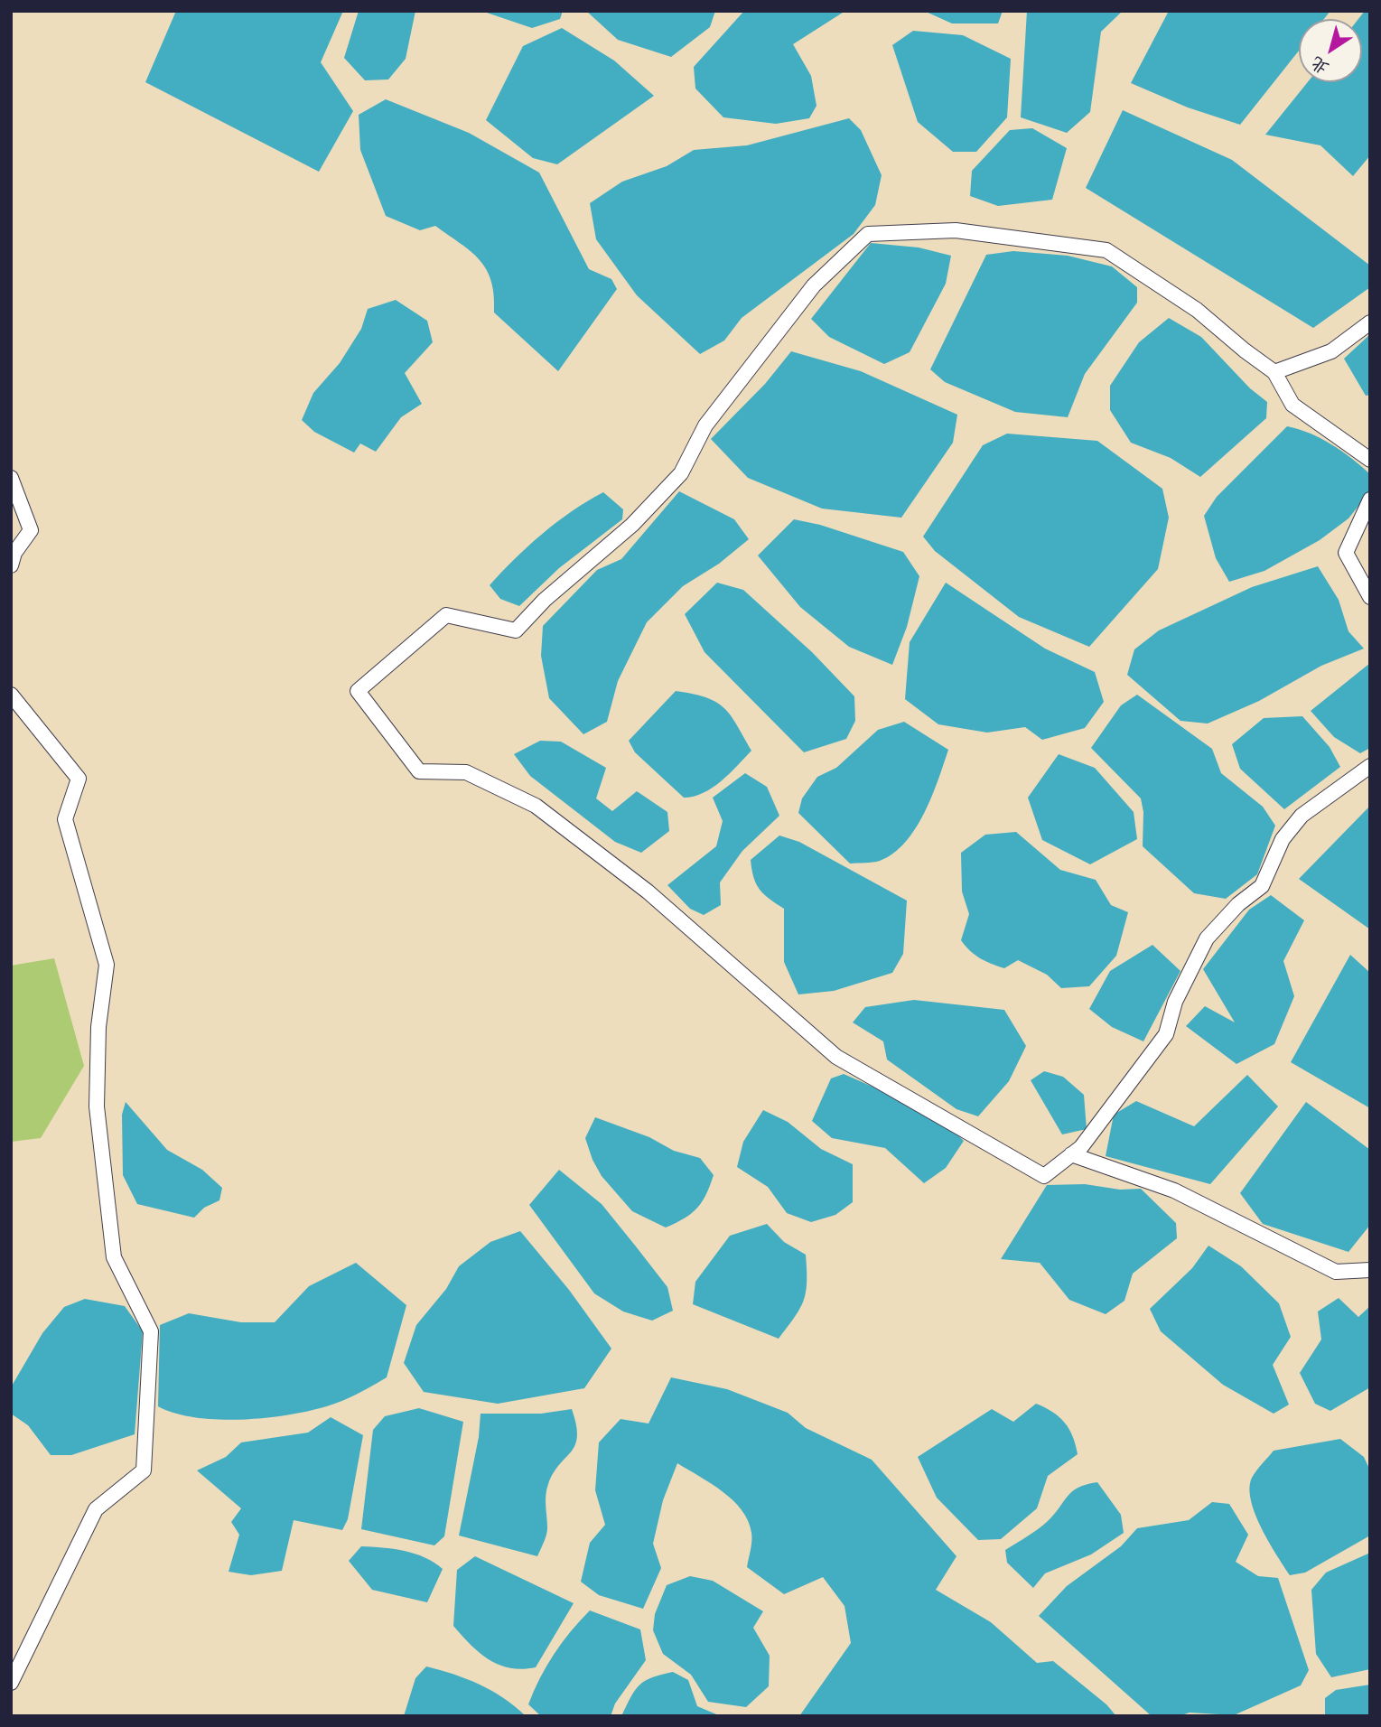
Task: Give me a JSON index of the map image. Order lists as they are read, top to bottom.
{
  "north": "bottom left"
}
